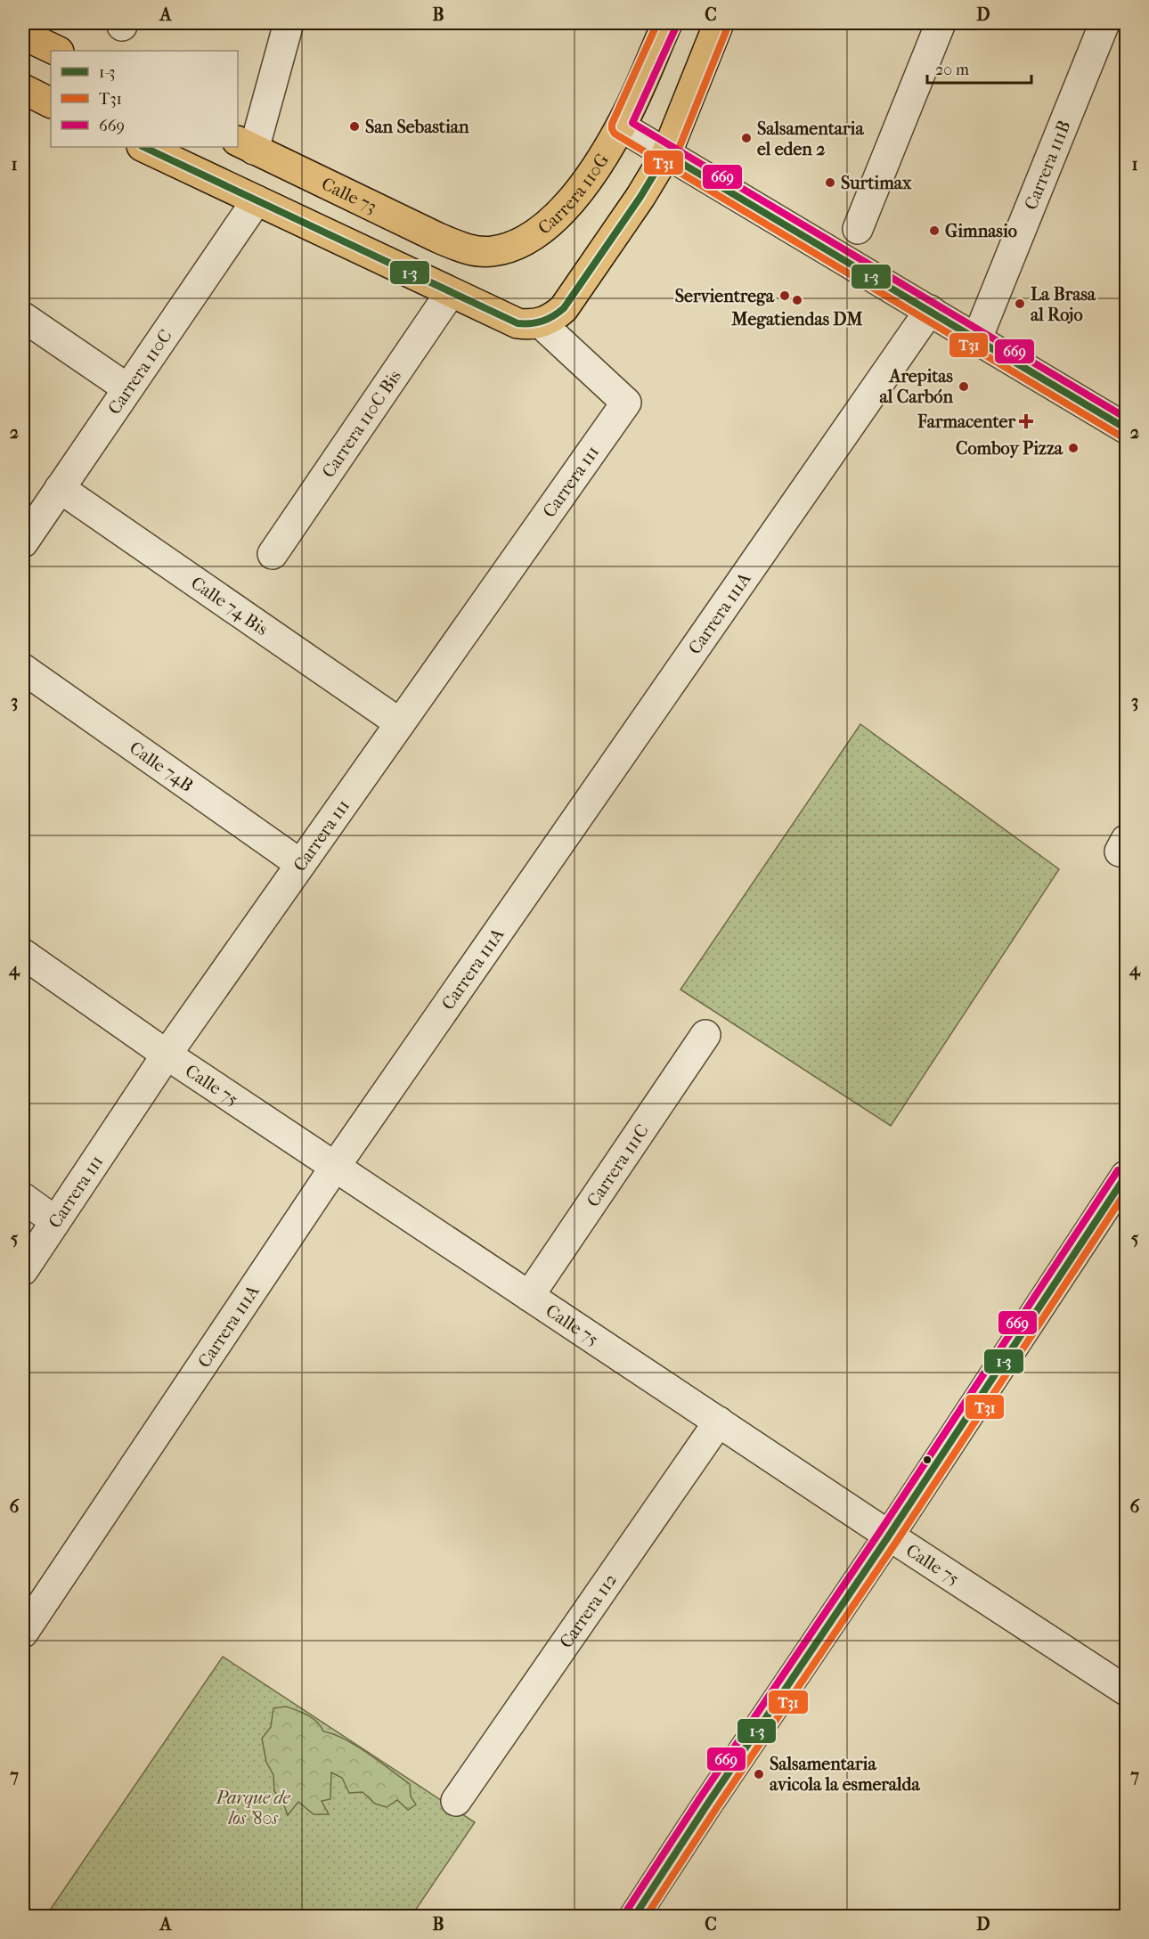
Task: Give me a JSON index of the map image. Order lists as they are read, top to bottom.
{
  "streets": {
    "main road": ["Carrera 110G", "Calle 73"],
    "street": [
      "Carrera 111B",
      "Carrera 110C",
      "Carrera 110C Bis",
      "Carrera 111",
      "Calle 74 Bis",
      "Carrera 111A",
      "Calle 74B",
      "Calle 75",
      "Carrera 111C",
      "Carrera 112"
    ]
  },
  "crossings": [
    ["Carrera 110G", "Calle 73"],
    ["Carrera 110C", "Calle 74 Bis"],
    ["Carrera 111", "Calle 74 Bis"],
    ["Carrera 111", "Calle 74B"],
    ["Carrera 111", "Calle 75"],
    ["Carrera 111A", "Calle 75"],
    ["Calle 75", "Carrera 111C"],
    ["Calle 75", "Carrera 112"]
  ],
  "parks": ["Parque de los '80s"],
  "places": {
    "other": [
      "San Sebastian",
      "Salsamentaria el eden 2",
      "Surtimax",
      "Gimnasio",
      "Servientrega",
      "Megatiendas DM",
      "La Brasa al Rojo",
      "Arepitas al Carbón",
      "Comboy Pizza",
      "Salsamentaria avicola la esmeralda"
    ],
    "health": ["Farmacenter"]
  },
  "lines": ["transit line T31", "transit line 669", "transit line 1-3"],
  "legend": ["1-3", "T31", "669"],
  "scale_bar": "20 m",
  "grid": {
    "columns": [
      "A",
      "B",
      "C",
      "D"
    ],
    "rows": [
      "1",
      "2",
      "3",
      "4",
      "5",
      "6",
      "7"
    ]
  }
}
